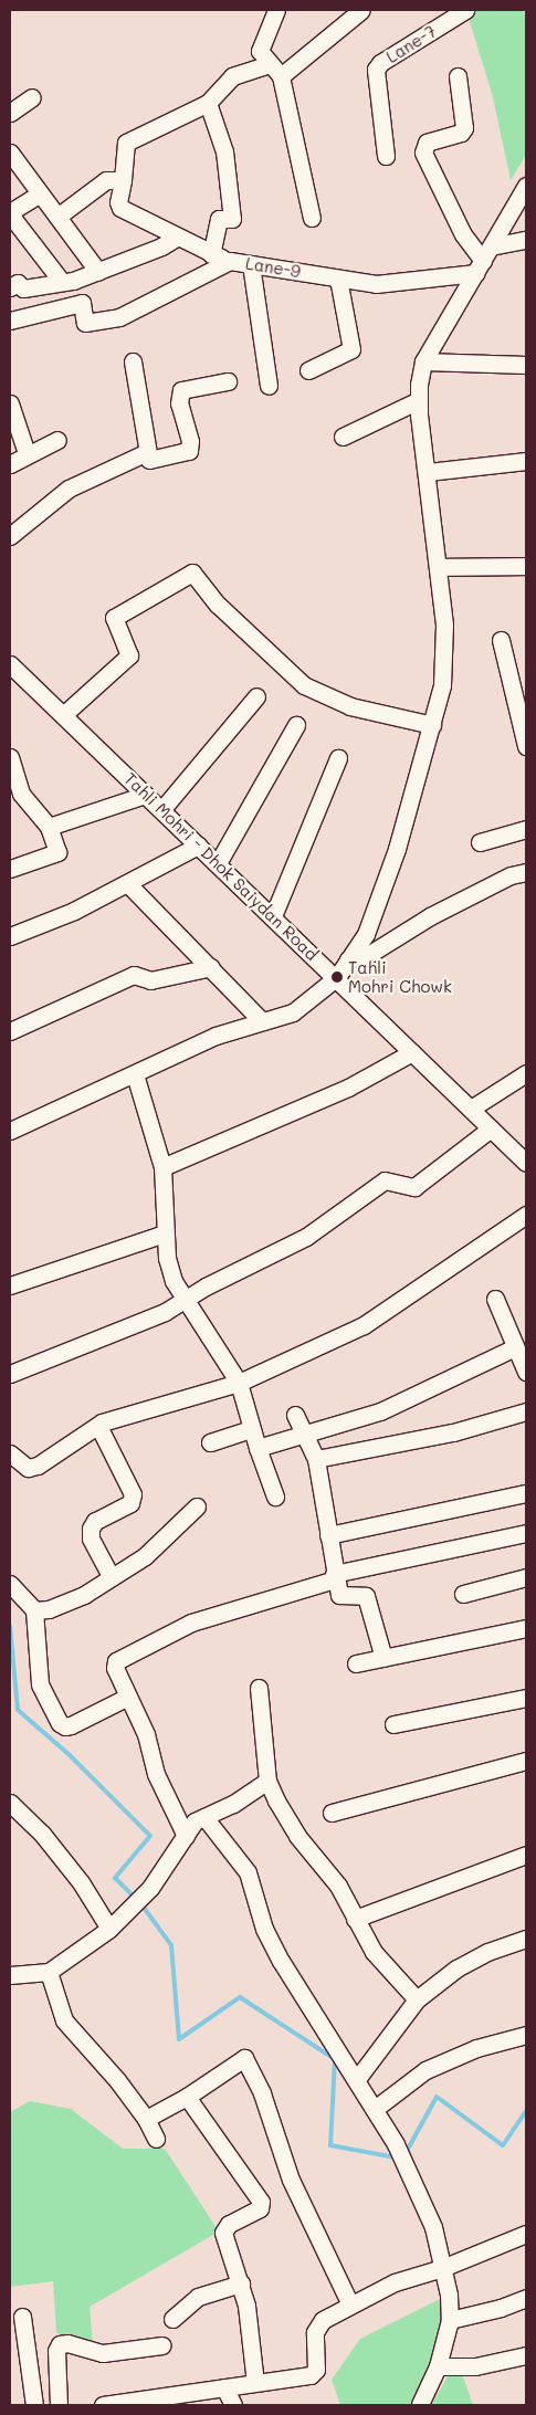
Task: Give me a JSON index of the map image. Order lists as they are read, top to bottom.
{
  "streets": {
    "street": ["Lane-7", "Lane-9", "Tahli Mohri - Dhok Saiydan Road"]
  },
  "places": ["Tahli Mohri Chowk"]
}
